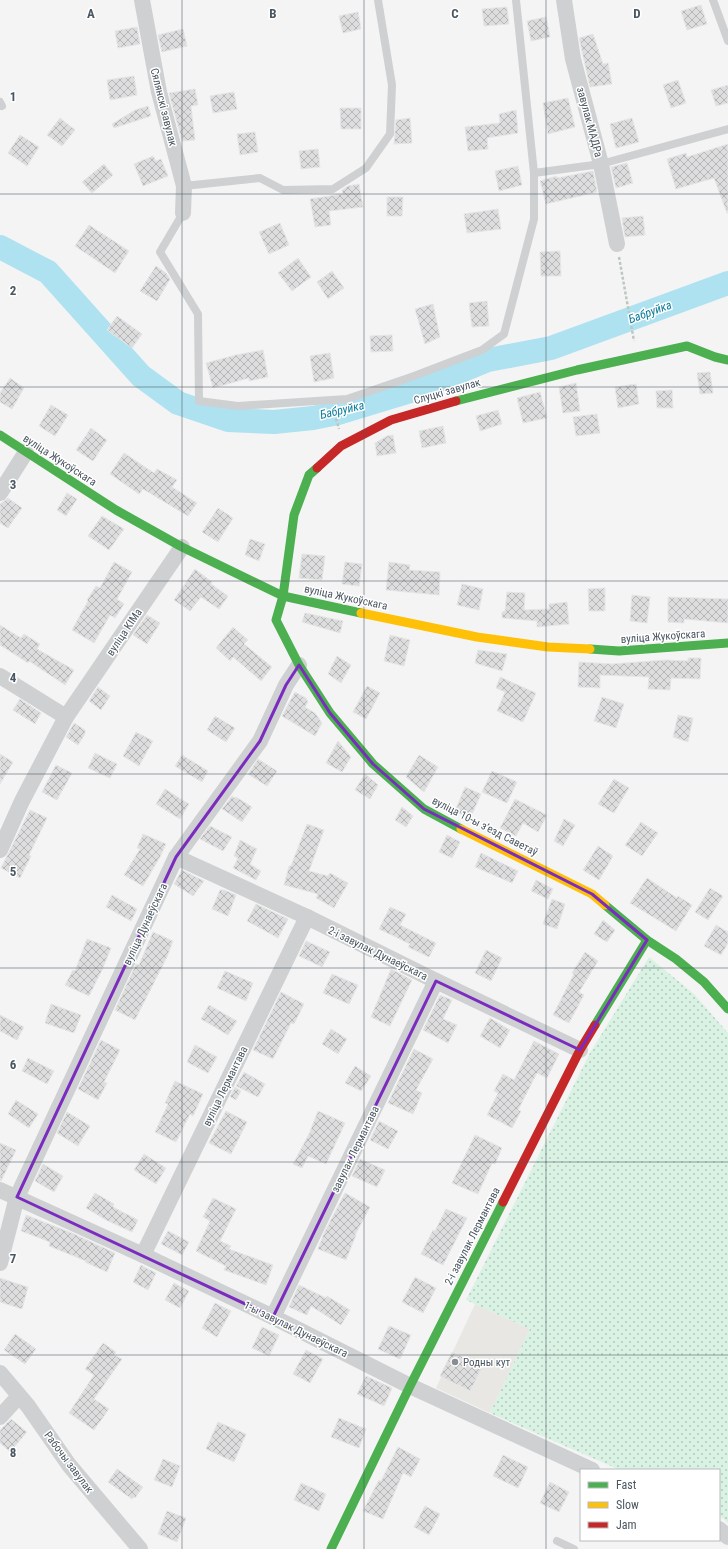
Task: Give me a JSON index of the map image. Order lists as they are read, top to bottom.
{
  "streets": {
    "street": [
      "Сялянскі завулак",
      "завулак МАДРа",
      "Слуцкі завулак",
      "вуліца Жукоўскага",
      "вуліца КІМа",
      "вуліца 10-ы зʼезд Саветаў",
      "вуліца Дунаеўскага",
      "2-і завулак Дунаеўскага",
      "вуліца Лермантава",
      "завулак Лермантава",
      "2-і завулак Лермантава",
      "1-ы завулак Дунаеўскага",
      "Рабочы завулак"
    ]
  },
  "crossings": [
    ["Слуцкі завулак", "вуліца Жукоўскага"],
    ["Слуцкі завулак", "вуліца 10-ы зʼезд Саветаў"],
    ["вуліца Жукоўскага", "вуліца КІМа"],
    ["вуліца Жукоўскага", "вуліца 10-ы зʼезд Саветаў"],
    ["вуліца 10-ы зʼезд Саветаў", "вуліца Дунаеўскага"],
    ["вуліца 10-ы зʼезд Саветаў", "2-і завулак Лермантава"],
    ["вуліца Дунаеўскага", "2-і завулак Дунаеўскага"],
    ["вуліца Дунаеўскага", "1-ы завулак Дунаеўскага"],
    ["2-і завулак Дунаеўскага", "вуліца Лермантава"],
    ["2-і завулак Дунаеўскага", "завулак Лермантава"],
    ["2-і завулак Дунаеўскага", "2-і завулак Лермантава"],
    ["вуліца Лермантава", "1-ы завулак Дунаеўскага"],
    ["завулак Лермантава", "1-ы завулак Дунаеўскага"],
    ["2-і завулак Лермантава", "1-ы завулак Дунаеўскага"]
  ],
  "water": ["Бабруйка"],
  "places": ["Родны кут"],
  "legend": ["Fast", "Slow", "Jam"],
  "grid": {
    "columns": [
      "A",
      "B",
      "C",
      "D"
    ],
    "rows": [
      "1",
      "2",
      "3",
      "4",
      "5",
      "6",
      "7",
      "8"
    ]
  }
}
